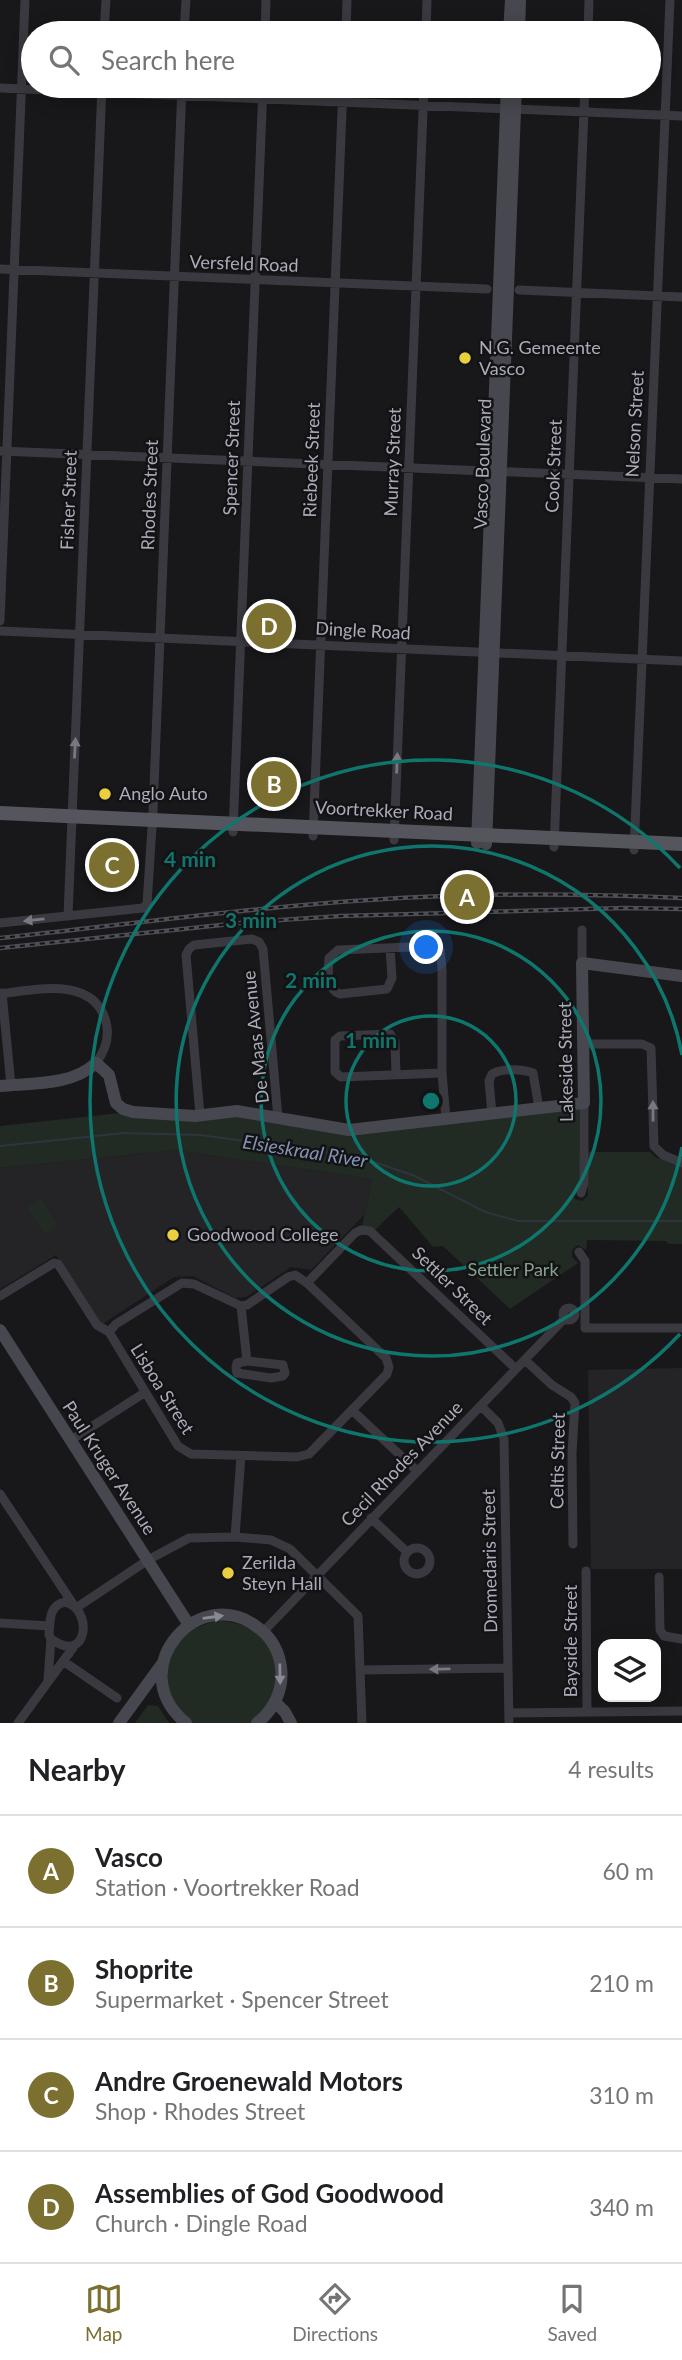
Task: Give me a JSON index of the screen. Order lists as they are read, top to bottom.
{
  "streets": {
    "main road": ["Voortrekker Road"],
    "street": [
      "Versfeld Road",
      "Nelson Street",
      "Spencer Street",
      "Riebeek Street",
      "Murray Street",
      "Vasco Boulevard",
      "Cook Street",
      "Rhodes Street",
      "Fisher Street",
      "Dingle Road",
      "De Maas Avenue",
      "Lakeside Street",
      "Settler Street",
      "Lisboa Street",
      "Celtis Street",
      "Cecil Rhodes Avenue",
      "Paul Kruger Avenue",
      "Dromedaris Street",
      "Bayside Street"
    ]
  },
  "crossings": [
    ["Versfeld Road", "Spencer Street"],
    ["Versfeld Road", "Riebeek Street"],
    ["Versfeld Road", "Murray Street"],
    ["Versfeld Road", "Rhodes Street"],
    ["Versfeld Road", "Fisher Street"],
    ["Nelson Street", "Dingle Road"],
    ["Nelson Street", "Voortrekker Road"],
    ["Spencer Street", "Dingle Road"],
    ["Spencer Street", "Voortrekker Road"],
    ["Riebeek Street", "Dingle Road"],
    ["Riebeek Street", "Voortrekker Road"],
    ["Murray Street", "Dingle Road"],
    ["Murray Street", "Voortrekker Road"],
    ["Vasco Boulevard", "Dingle Road"],
    ["Vasco Boulevard", "Voortrekker Road"],
    ["Cook Street", "Dingle Road"],
    ["Cook Street", "Voortrekker Road"],
    ["Rhodes Street", "Fisher Street"],
    ["Rhodes Street", "Dingle Road"],
    ["Rhodes Street", "Voortrekker Road"],
    ["Fisher Street", "Dingle Road"],
    ["Fisher Street", "Voortrekker Road"],
    ["Settler Street", "Lisboa Street"],
    ["Settler Street", "Cecil Rhodes Avenue"],
    ["Celtis Street", "Cecil Rhodes Avenue"],
    ["Cecil Rhodes Avenue", "Dromedaris Street"]
  ],
  "water": ["Elsieskraal River"],
  "parks": ["Settler Park"],
  "places": [
    "N.G. Gemeente Vasco",
    "Anglo Auto",
    "Goodwood College",
    "Zerilda Steyn Hall"
  ],
  "page": {
    "search": "Search here",
    "pins": [
      "D",
      "B",
      "C",
      "A"
    ],
    "heading": ["Nearby", "4 results"],
    "list": [
      {
        "mark": "A",
        "name": "Vasco",
        "note": "Station · Voortrekker Road",
        "value": "60 m"
      },
      {
        "mark": "B",
        "name": "Shoprite",
        "note": "Supermarket · Spencer Street",
        "value": "210 m"
      },
      {
        "mark": "C",
        "name": "Andre Groenewald Motors",
        "note": "Shop · Rhodes Street",
        "value": "310 m"
      },
      {
        "mark": "D",
        "name": "Assemblies of God Goodwood",
        "note": "Church · Dingle Road",
        "value": "340 m"
      }
    ],
    "nav": ["Map", "Directions", "Saved"]
  },
  "rings": [
    "4 min",
    "3 min",
    "2 min",
    "1 min"
  ]
}
